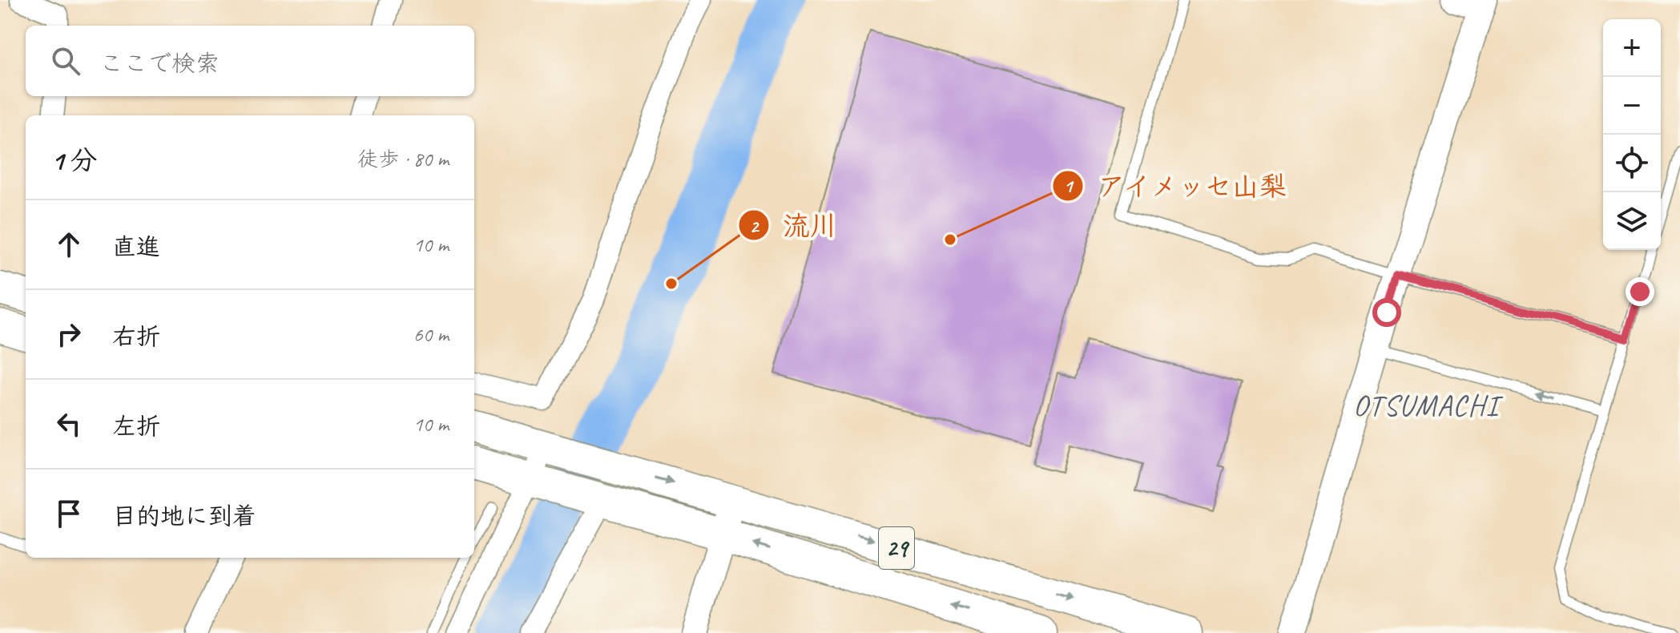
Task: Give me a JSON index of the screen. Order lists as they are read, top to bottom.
{
  "streets": {
    "main road": ["29"]
  },
  "districts": ["OTSUMACHI"],
  "places": ["アイメッセ山梨", "流川"],
  "page": {
    "map_buttons": ["+", "−"],
    "search": "ここで検索",
    "heading": ["1 分", "徒歩 · 80 m"],
    "list": [
      ["直進", "10 m"],
      ["右折", "60 m"],
      ["左折", "10 m"],
      "目的地に到着"
    ]
  }
}
